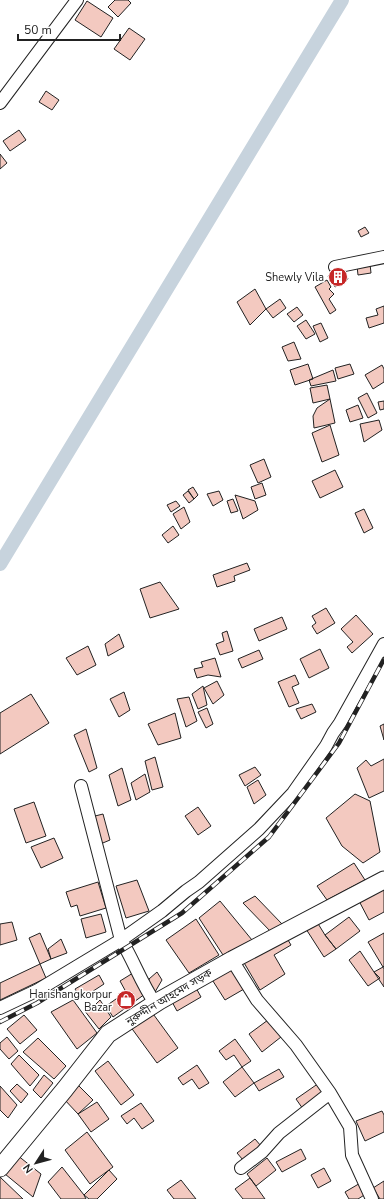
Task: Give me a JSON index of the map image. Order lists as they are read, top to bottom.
{
  "streets": {
    "main road": ["নুরুদ্দীন আহমেদ সড়ক"]
  },
  "places": {
    "building": ["Shewly Vila"],
    "shop": ["Harishangkorpur Bazar"]
  },
  "scale_bar": "50 m",
  "north": "bottom left"
}
